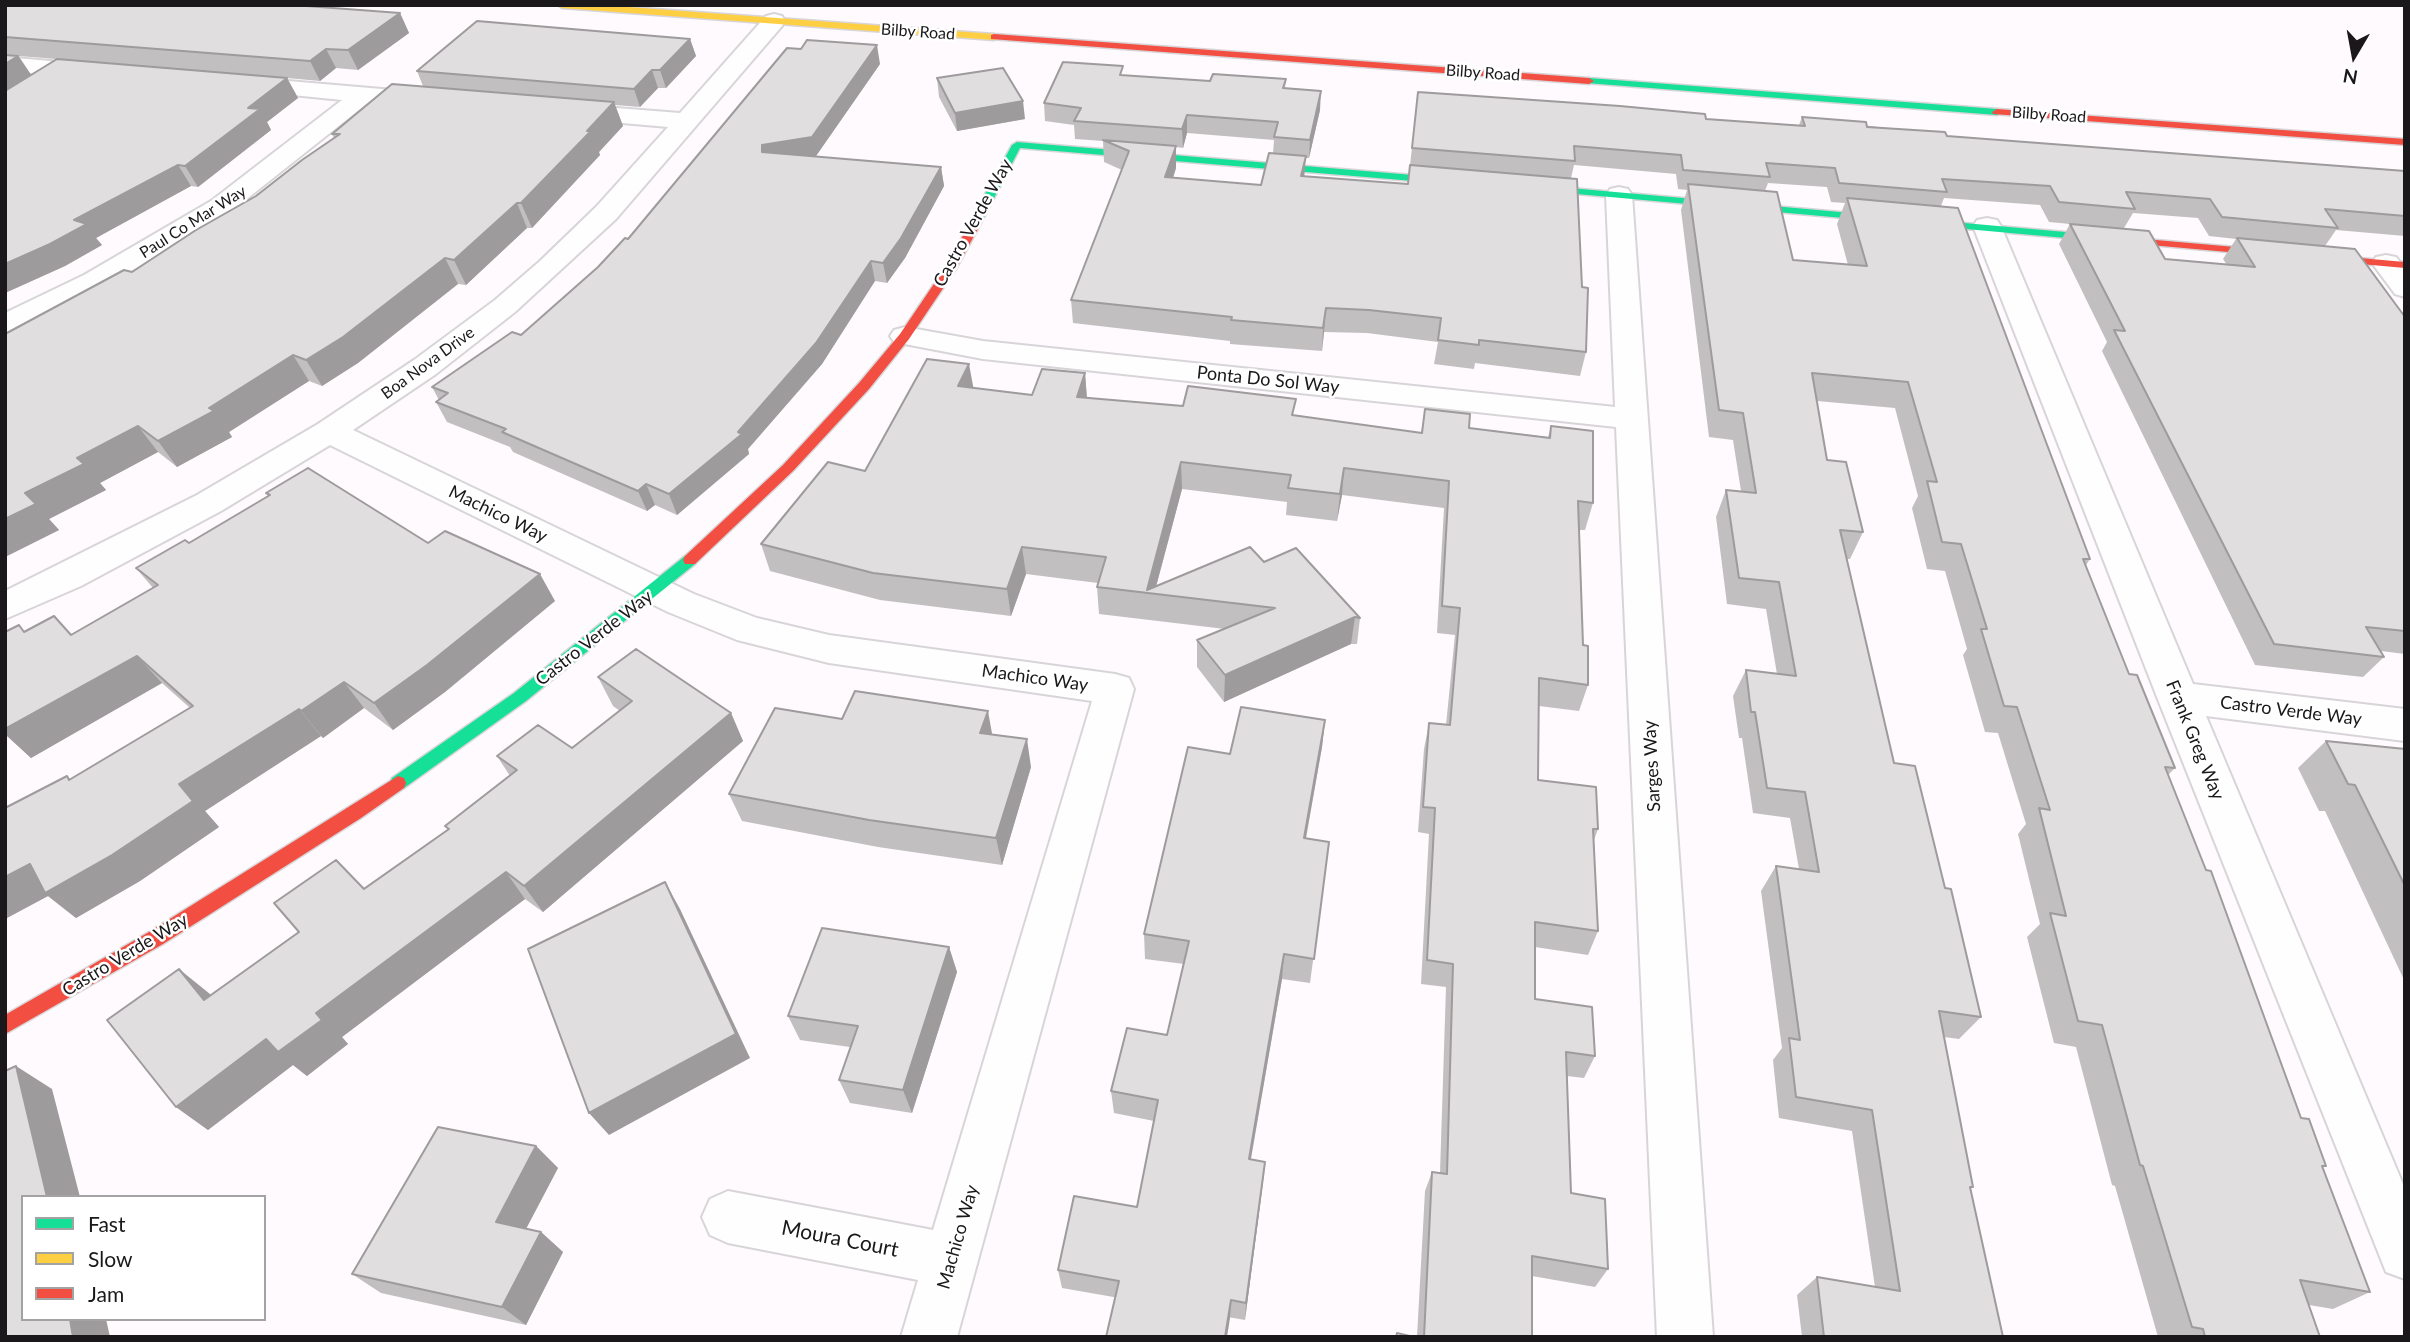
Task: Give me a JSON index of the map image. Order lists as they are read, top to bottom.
{
  "streets": {
    "street": [
      "Bilby Road",
      "Paul Co Mar Way",
      "Castro Verde Way",
      "Boa Nova Drive",
      "Ponta Do Sol Way",
      "Machico Way",
      "Frank Greg Way",
      "Sarges Way",
      "Moura Court"
    ]
  },
  "crossings": [
    ["Bilby Road", "Boa Nova Drive"],
    ["Castro Verde Way", "Ponta Do Sol Way"],
    ["Castro Verde Way", "Machico Way"],
    ["Castro Verde Way", "Frank Greg Way"],
    ["Boa Nova Drive", "Machico Way"],
    ["Ponta Do Sol Way", "Sarges Way"],
    ["Machico Way", "Moura Court"]
  ],
  "legend": ["Fast", "Slow", "Jam"],
  "north": "bottom"
}
